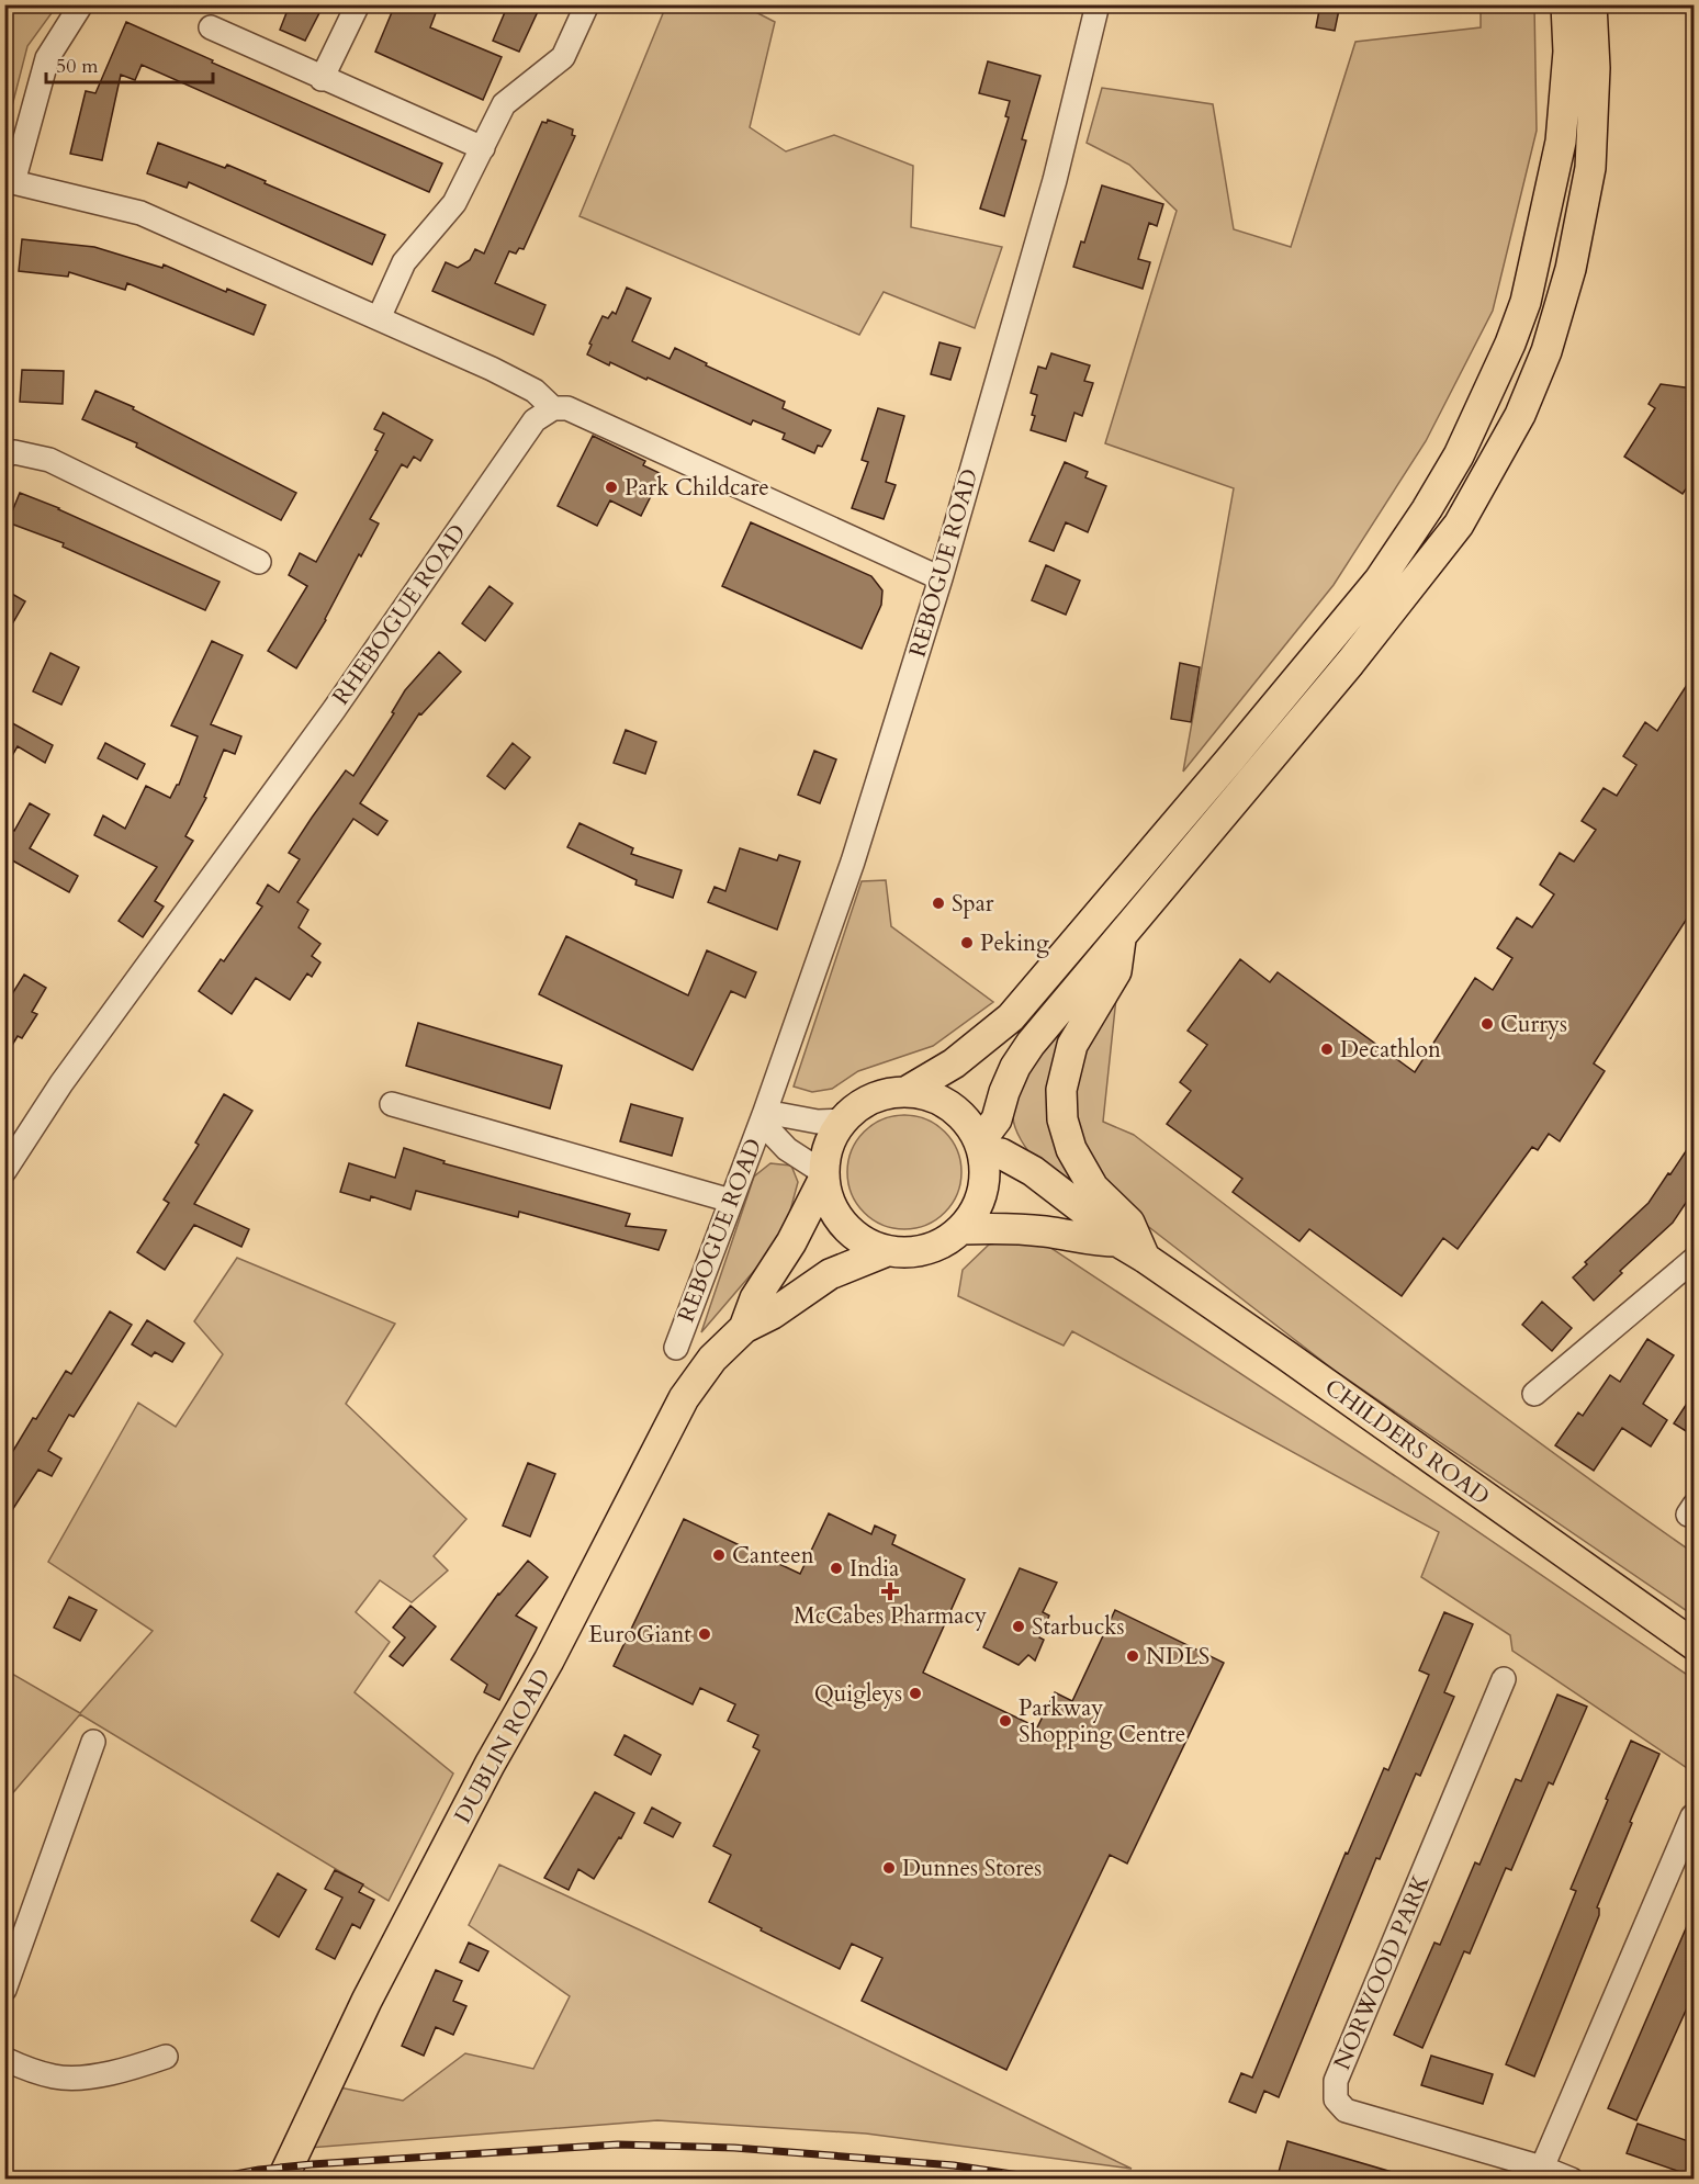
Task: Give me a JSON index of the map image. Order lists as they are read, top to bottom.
{
  "streets": {
    "main road": ["CHILDERS ROAD", "DUBLIN ROAD"],
    "street": ["REBOGUE ROAD", "RHEBOGUE ROAD", "NORWOOD PARK"]
  },
  "crossings": [
    ["REBOGUE ROAD", "CHILDERS ROAD"]
  ],
  "places": {
    "other": [
      "Park Childcare",
      "Spar",
      "Peking",
      "Currys",
      "Decathlon",
      "Canteen",
      "India",
      "Starbucks",
      "EuroGiant",
      "NDLS",
      "Quigleys",
      "Parkway Shopping Centre",
      "Dunnes Stores"
    ],
    "health": ["McCabes Pharmacy"]
  },
  "scale_bar": "50 m"
}
